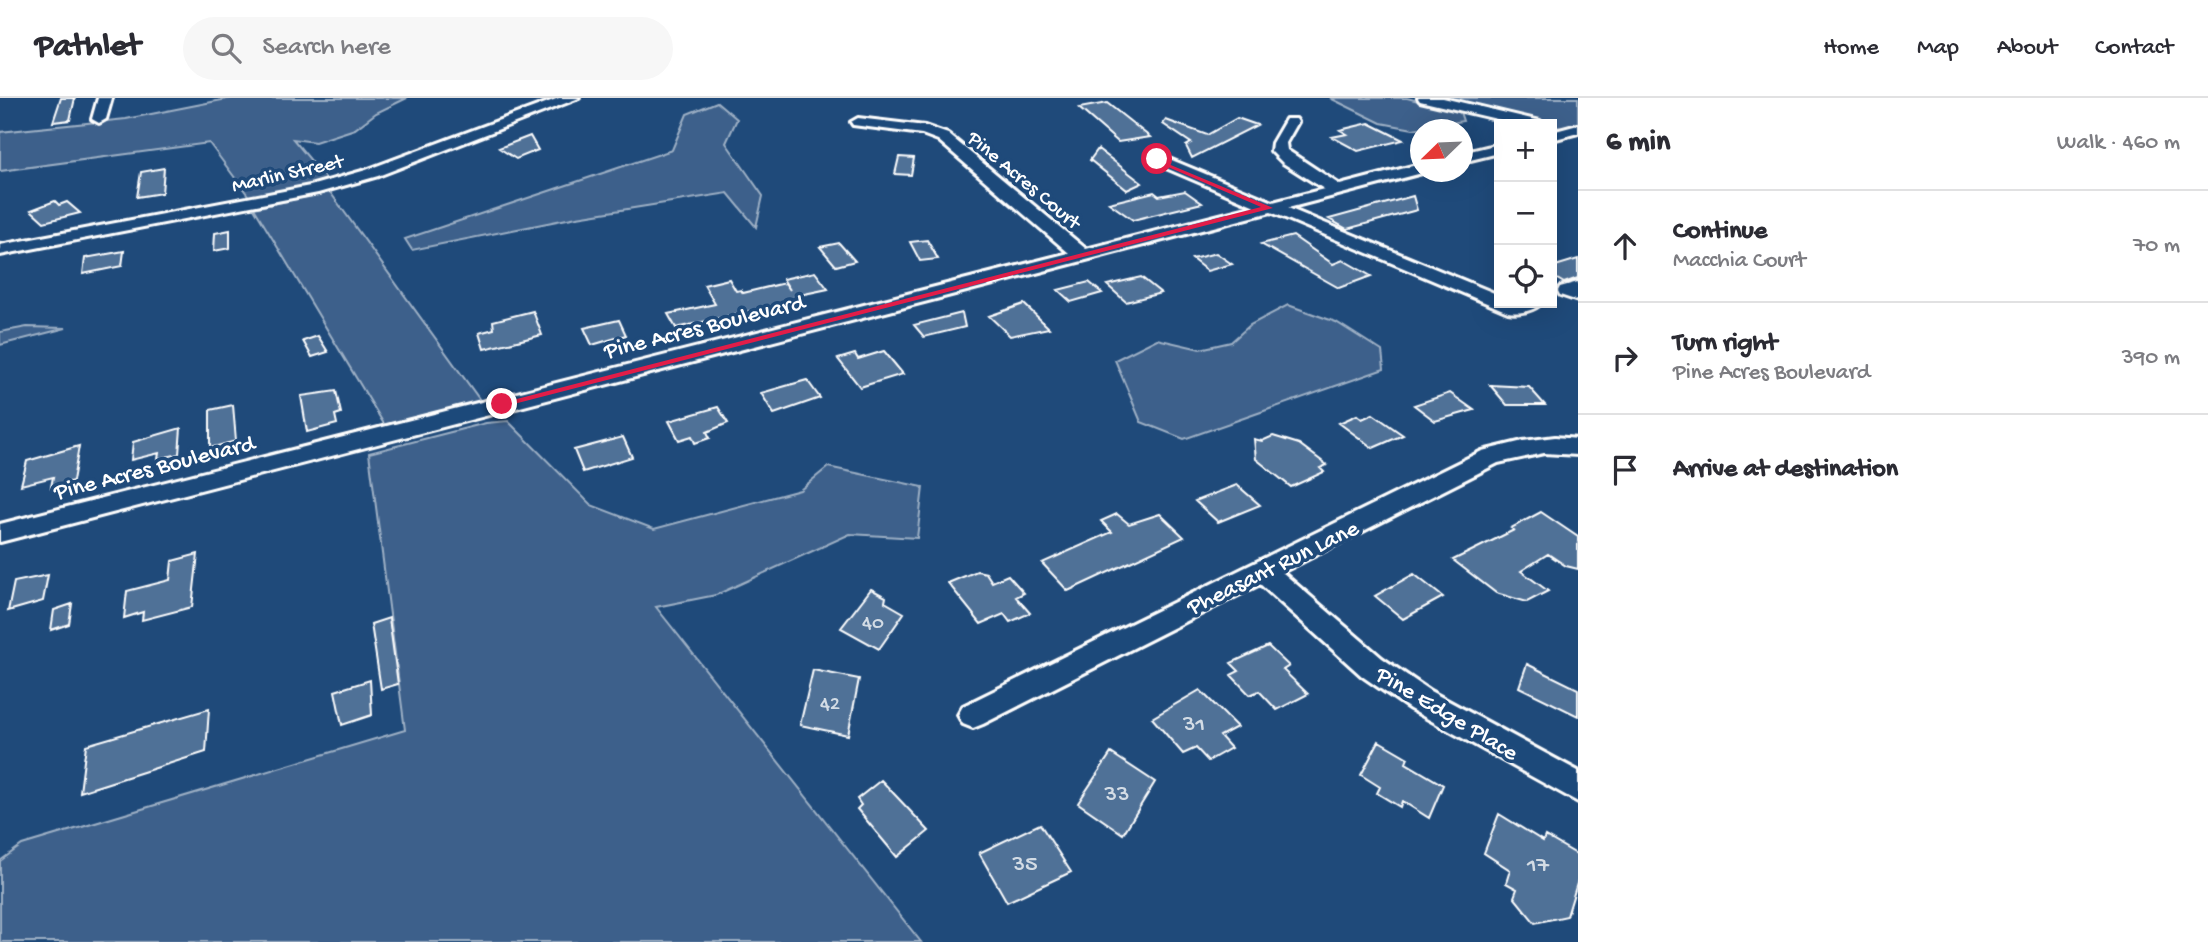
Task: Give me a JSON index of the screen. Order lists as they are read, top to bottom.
{
  "streets": {
    "street": [
      "Marlin Street",
      "Pine Acres Court",
      "Pine Acres Boulevard",
      "Pheasant Run Lane",
      "Pine Edge Place"
    ]
  },
  "crossings": [
    ["Pine Acres Court", "Pine Acres Boulevard"],
    ["Pheasant Run Lane", "Pine Edge Place"]
  ],
  "house_numbers": [
    "40",
    "42",
    "31",
    "33",
    "35",
    "17"
  ],
  "north": "bottom left",
  "page": {
    "header": "Pathlet",
    "search": "Search here",
    "nav": [
      "Home",
      "Map",
      "About",
      "Contact"
    ],
    "heading": ["6 min", "Walk · 460 m"],
    "map_buttons": ["+", "−"],
    "list": [
      ["Continue", "Macchia Court", "70 m"],
      ["Turn right", "Pine Acres Boulevard", "390 m"],
      "Arrive at destination"
    ]
  }
}
